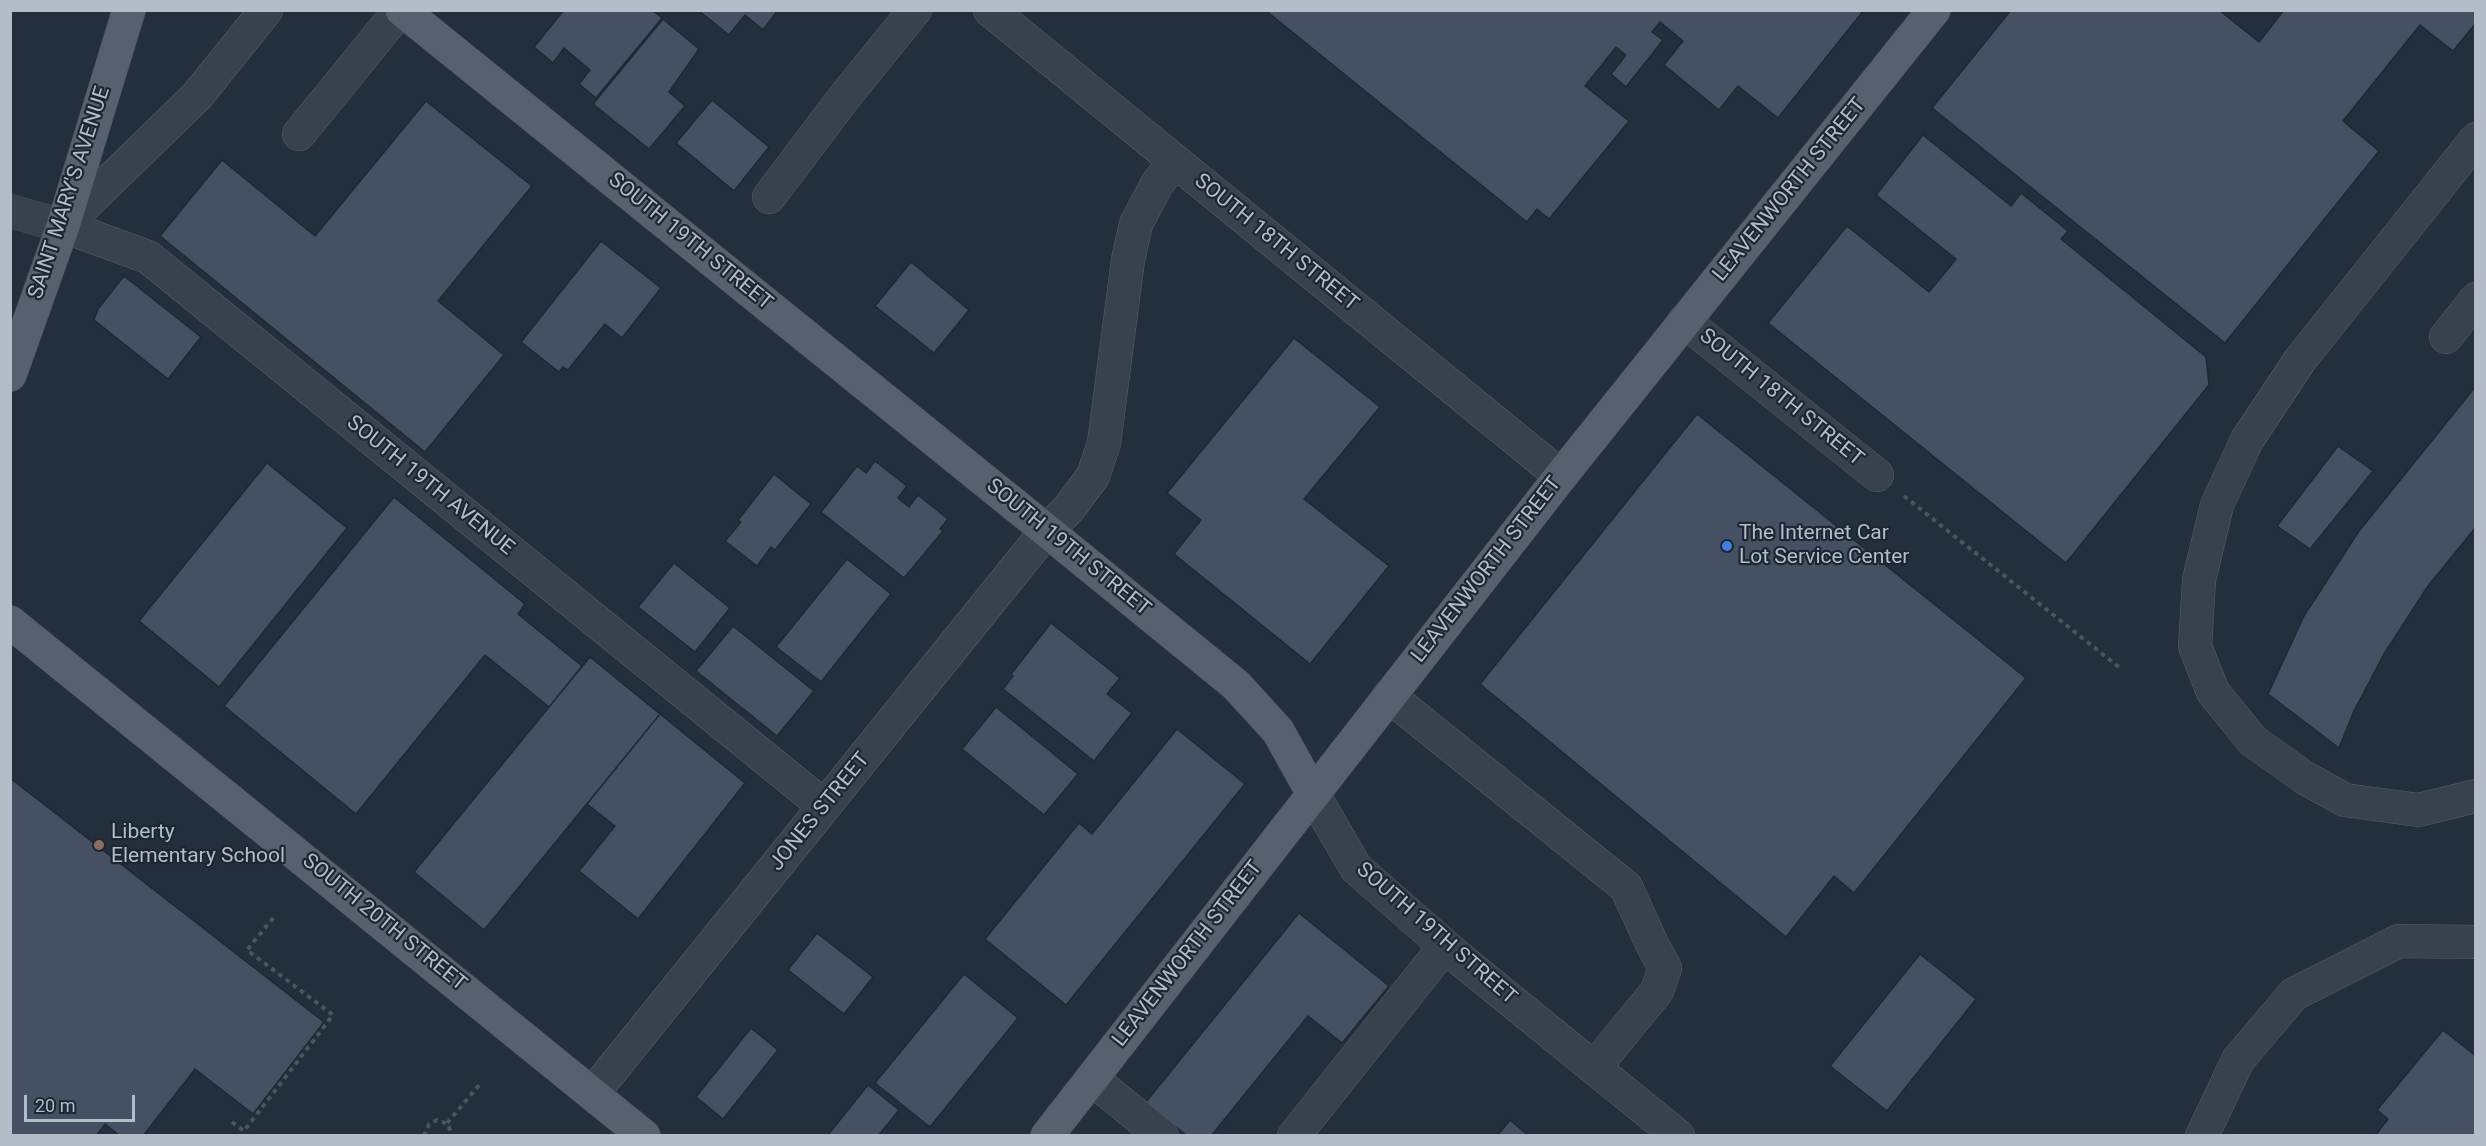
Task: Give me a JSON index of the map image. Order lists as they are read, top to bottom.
{
  "streets": {
    "main road": [
      "LEAVENWORTH STREET",
      "SAINT MARY'S AVENUE",
      "SOUTH 19TH STREET",
      "SOUTH 20TH STREET"
    ],
    "street": ["SOUTH 18TH STREET", "SOUTH 19TH AVENUE", "JONES STREET"]
  },
  "crossings": [
    ["LEAVENWORTH STREET", "SOUTH 19TH STREET"],
    ["LEAVENWORTH STREET", "SOUTH 18TH STREET"],
    ["SAINT MARY'S AVENUE", "SOUTH 19TH AVENUE"],
    ["SOUTH 19TH STREET", "JONES STREET"],
    ["SOUTH 18TH STREET", "JONES STREET"],
    ["SOUTH 19TH AVENUE", "JONES STREET"],
    ["JONES STREET", "SOUTH 20TH STREET"]
  ],
  "places": ["The Internet Car Lot Service Center", "Liberty Elementary School"],
  "scale_bar": "20 m"
}
